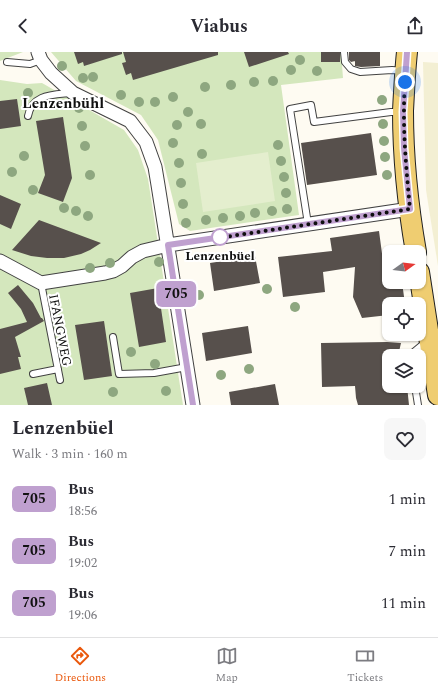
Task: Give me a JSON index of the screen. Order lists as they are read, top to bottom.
{
  "streets": {
    "lane": ["IFANGWEG"]
  },
  "districts": ["Lenzenbühl"],
  "places": ["Lenzenbüel"],
  "lines": ["bus line 705"],
  "north": "right",
  "page": {
    "header": "Viabus",
    "on_map": "705",
    "heading": ["Lenzenbüel", "Walk · 3 min · 160 m"],
    "list": [
      {
        "mark": "705",
        "name": "Bus",
        "note": "18:56",
        "value": "1 min"
      },
      {
        "mark": "705",
        "name": "Bus",
        "note": "19:02",
        "value": "7 min"
      },
      {
        "mark": "705",
        "name": "Bus",
        "note": "19:06",
        "value": "11 min"
      }
    ],
    "tabs": ["Directions", "Map", "Tickets"]
  }
}
